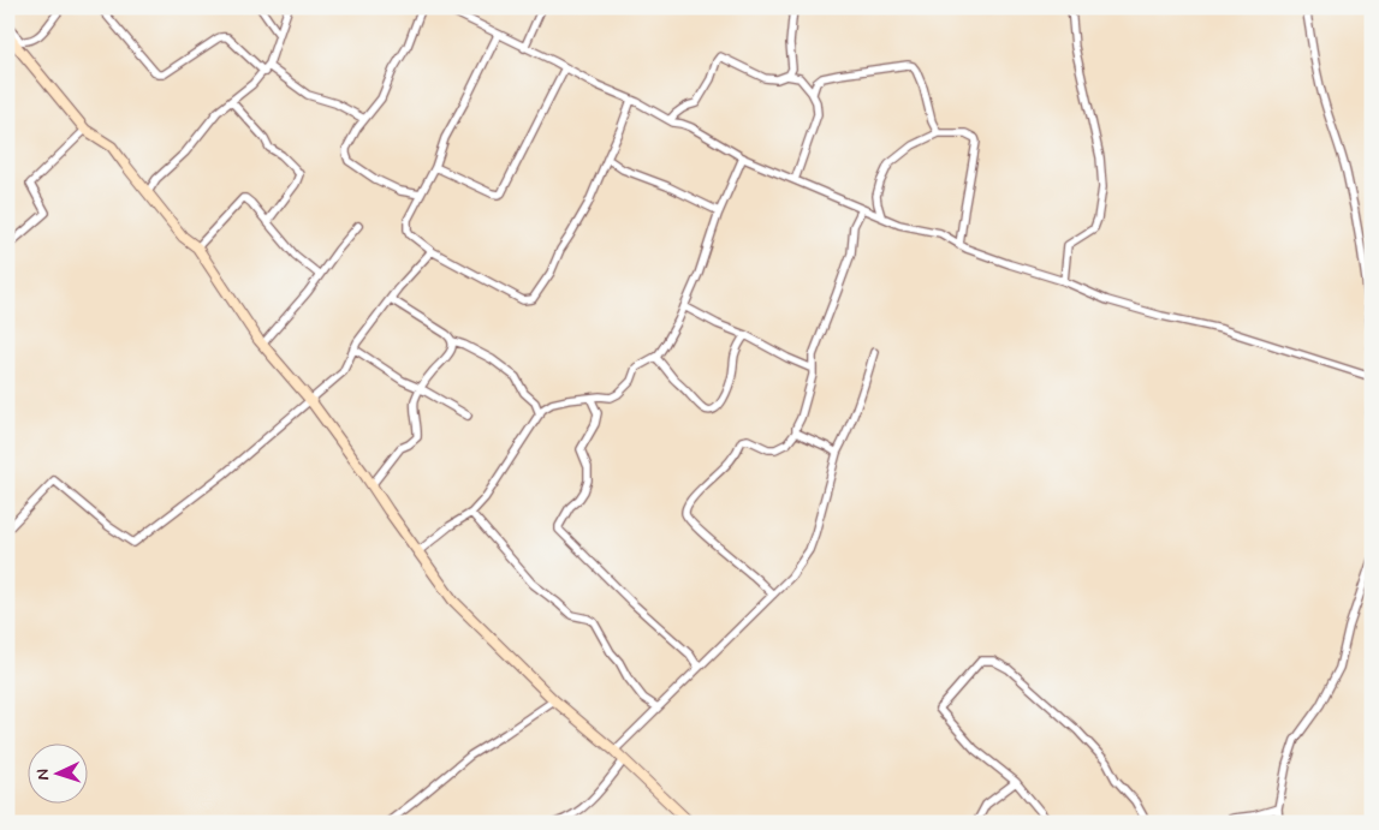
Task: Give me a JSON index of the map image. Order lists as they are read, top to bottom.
{
  "north": "left"
}
